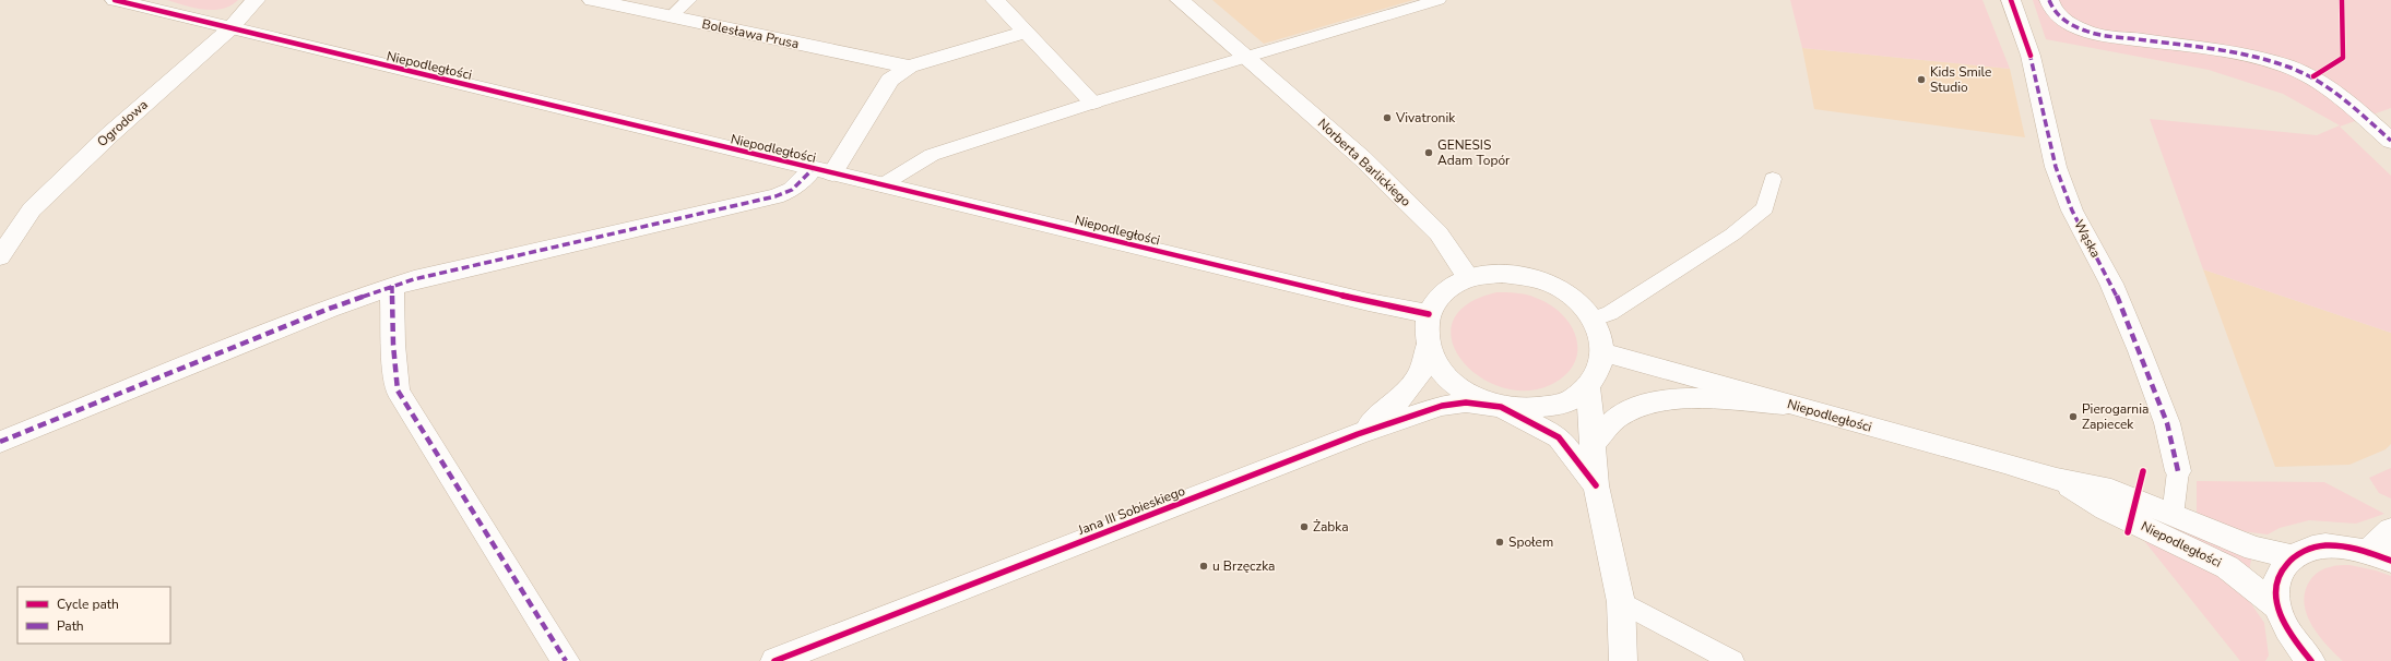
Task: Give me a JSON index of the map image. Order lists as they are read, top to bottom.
{
  "streets": {
    "street": [
      "Bolesława Prusa",
      "Niepodległości",
      "Ogrodowa",
      "Norberta Barlickiego",
      "Wąska",
      "Jana III Sobieskiego"
    ]
  },
  "crossings": [
    ["Niepodległości", "Ogrodowa"],
    ["Niepodległości", "Norberta Barlickiego"],
    ["Niepodległości", "Jana III Sobieskiego"],
    ["Norberta Barlickiego", "Jana III Sobieskiego"]
  ],
  "places": [
    "Kids Smile Studio",
    "Vivatronik",
    "GENESIS Adam Topór",
    "Pierogarnia Zapiecek",
    "Żabka",
    "Społem",
    "u Brzęczka"
  ],
  "legend": ["Cycle path", "Path"]
}
